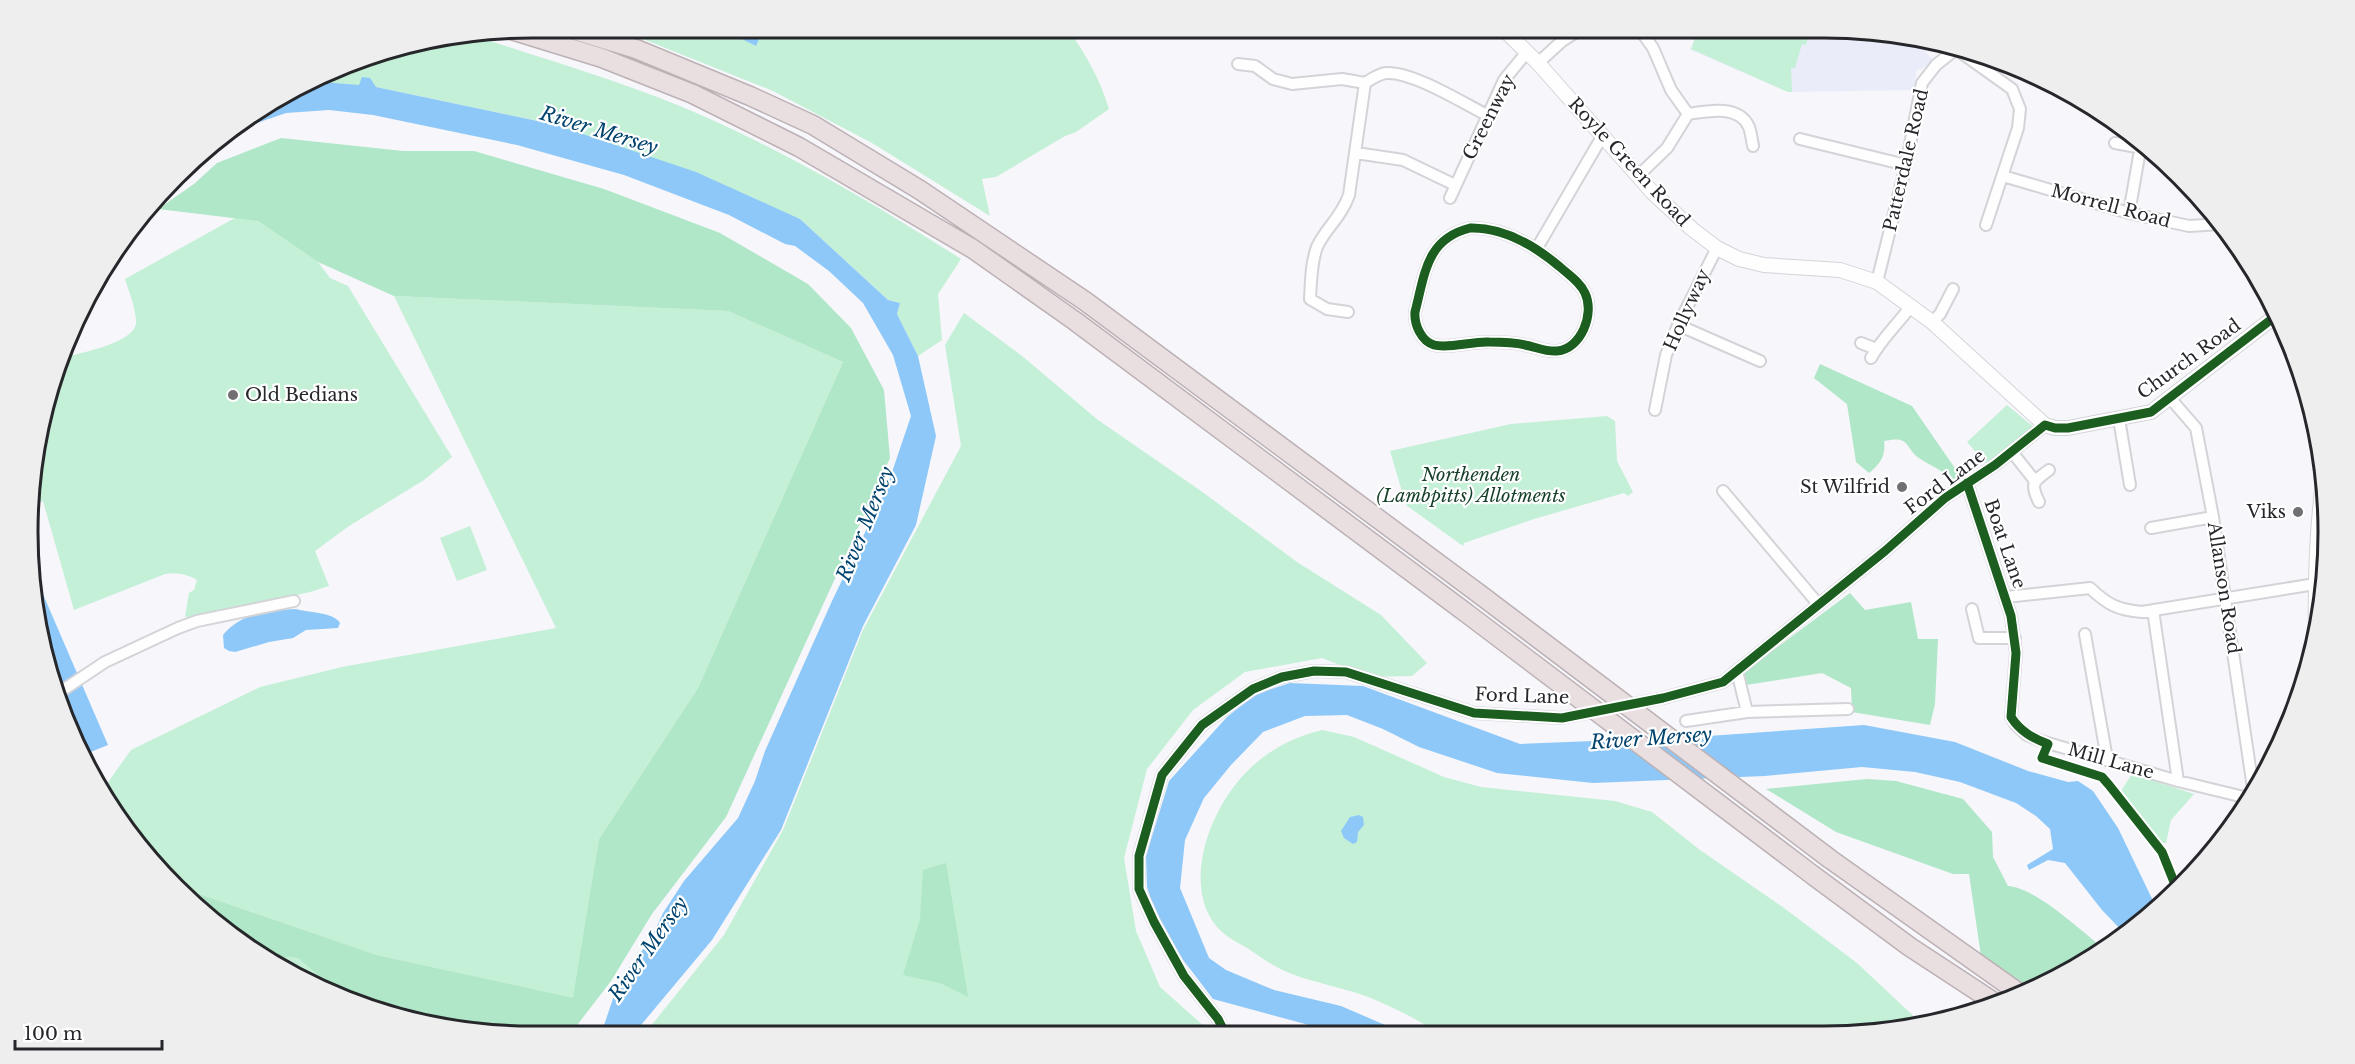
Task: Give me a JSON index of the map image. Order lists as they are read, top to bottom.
{
  "streets": {
    "main road": ["Royle Green Road", "Church Road"],
    "street": [
      "Greenway",
      "Patterdale Road",
      "Morrell Road",
      "Hollyway",
      "Ford Lane",
      "Boat Lane",
      "Allanson Road",
      "Mill Lane"
    ]
  },
  "crossings": [
    ["Greenway", "Royle Green Road"],
    ["Patterdale Road", "Royle Green Road"],
    ["Patterdale Road", "Morrell Road"],
    ["Royle Green Road", "Hollyway"],
    ["Royle Green Road", "Church Road"],
    ["Royle Green Road", "Ford Lane"],
    ["Church Road", "Ford Lane"],
    ["Church Road", "Allanson Road"],
    ["Ford Lane", "Boat Lane"],
    ["Boat Lane", "Mill Lane"]
  ],
  "water": ["River Mersey"],
  "parks": ["Northenden (Lambpitts) Allotments"],
  "places": ["Old Bedians", "St Wilfrid", "Viks"],
  "scale_bar": "100 m"
}
